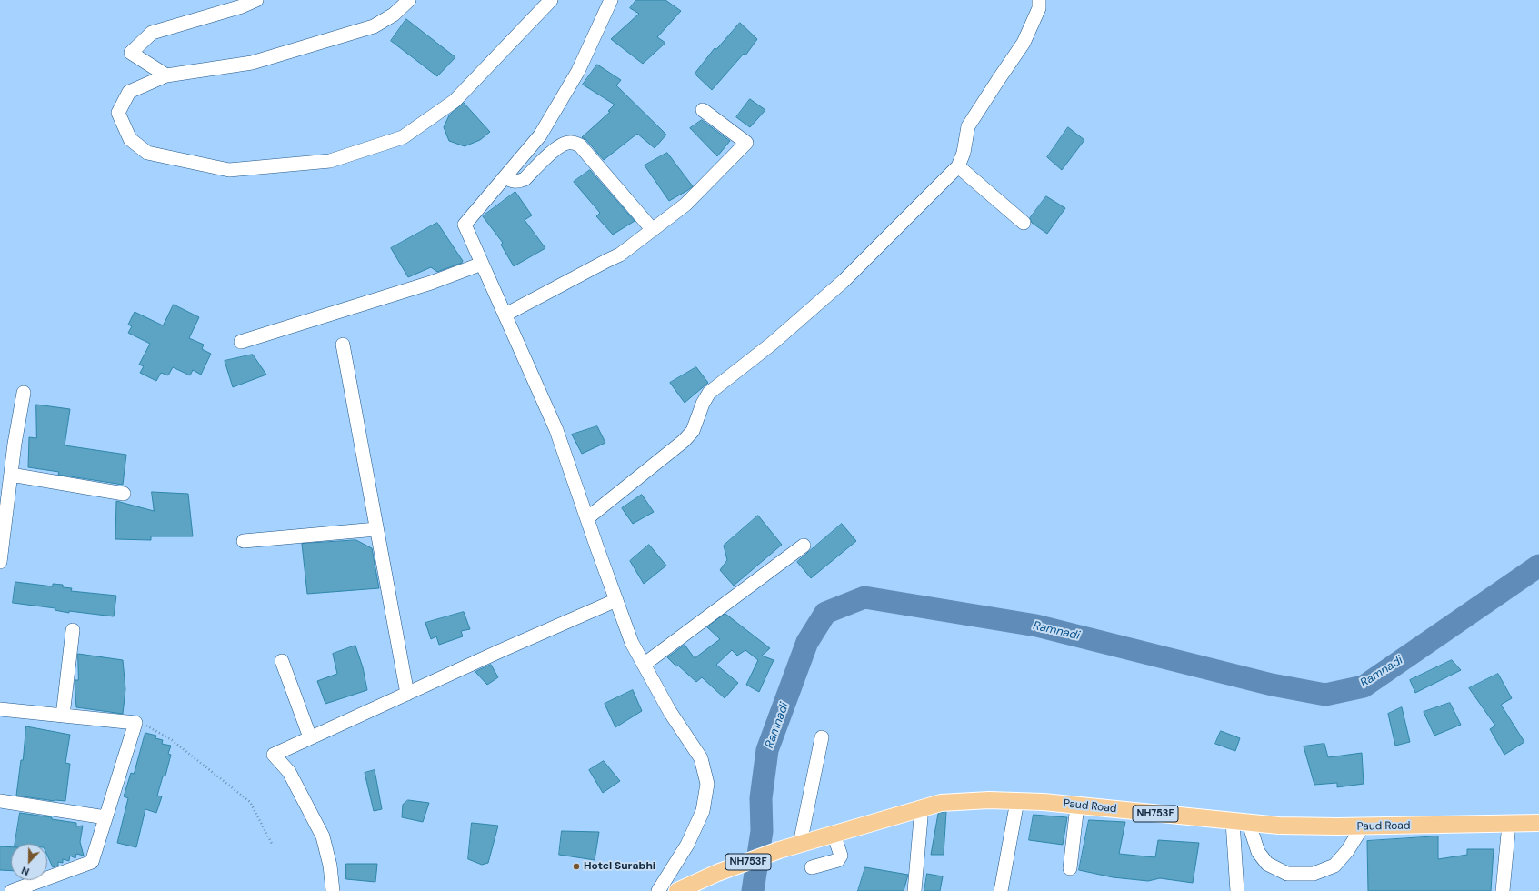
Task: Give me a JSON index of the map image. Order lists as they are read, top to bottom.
{
  "streets": {
    "main road": ["Paud Road", "NH753F"]
  },
  "water": ["Ramnadi"],
  "places": ["Hotel Surabhi"],
  "north": "bottom"
}
